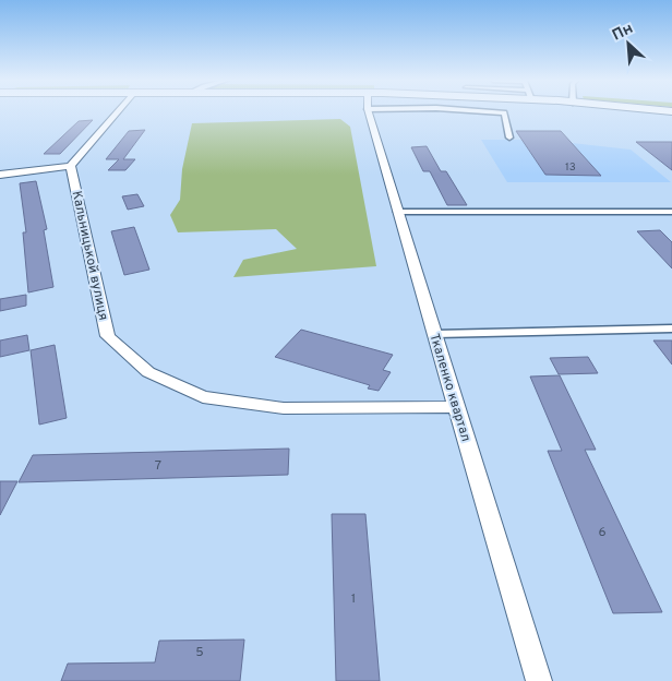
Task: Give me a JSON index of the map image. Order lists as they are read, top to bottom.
{
  "streets": {
    "street": ["Кальницькой вулиця", "Ткаленко квартал"]
  },
  "crossings": [
    ["Кальницькой вулиця", "Ткаленко квартал"]
  ],
  "house_numbers": [
    "13",
    "7",
    "6",
    "1",
    "5"
  ],
  "north": "top left"
}
